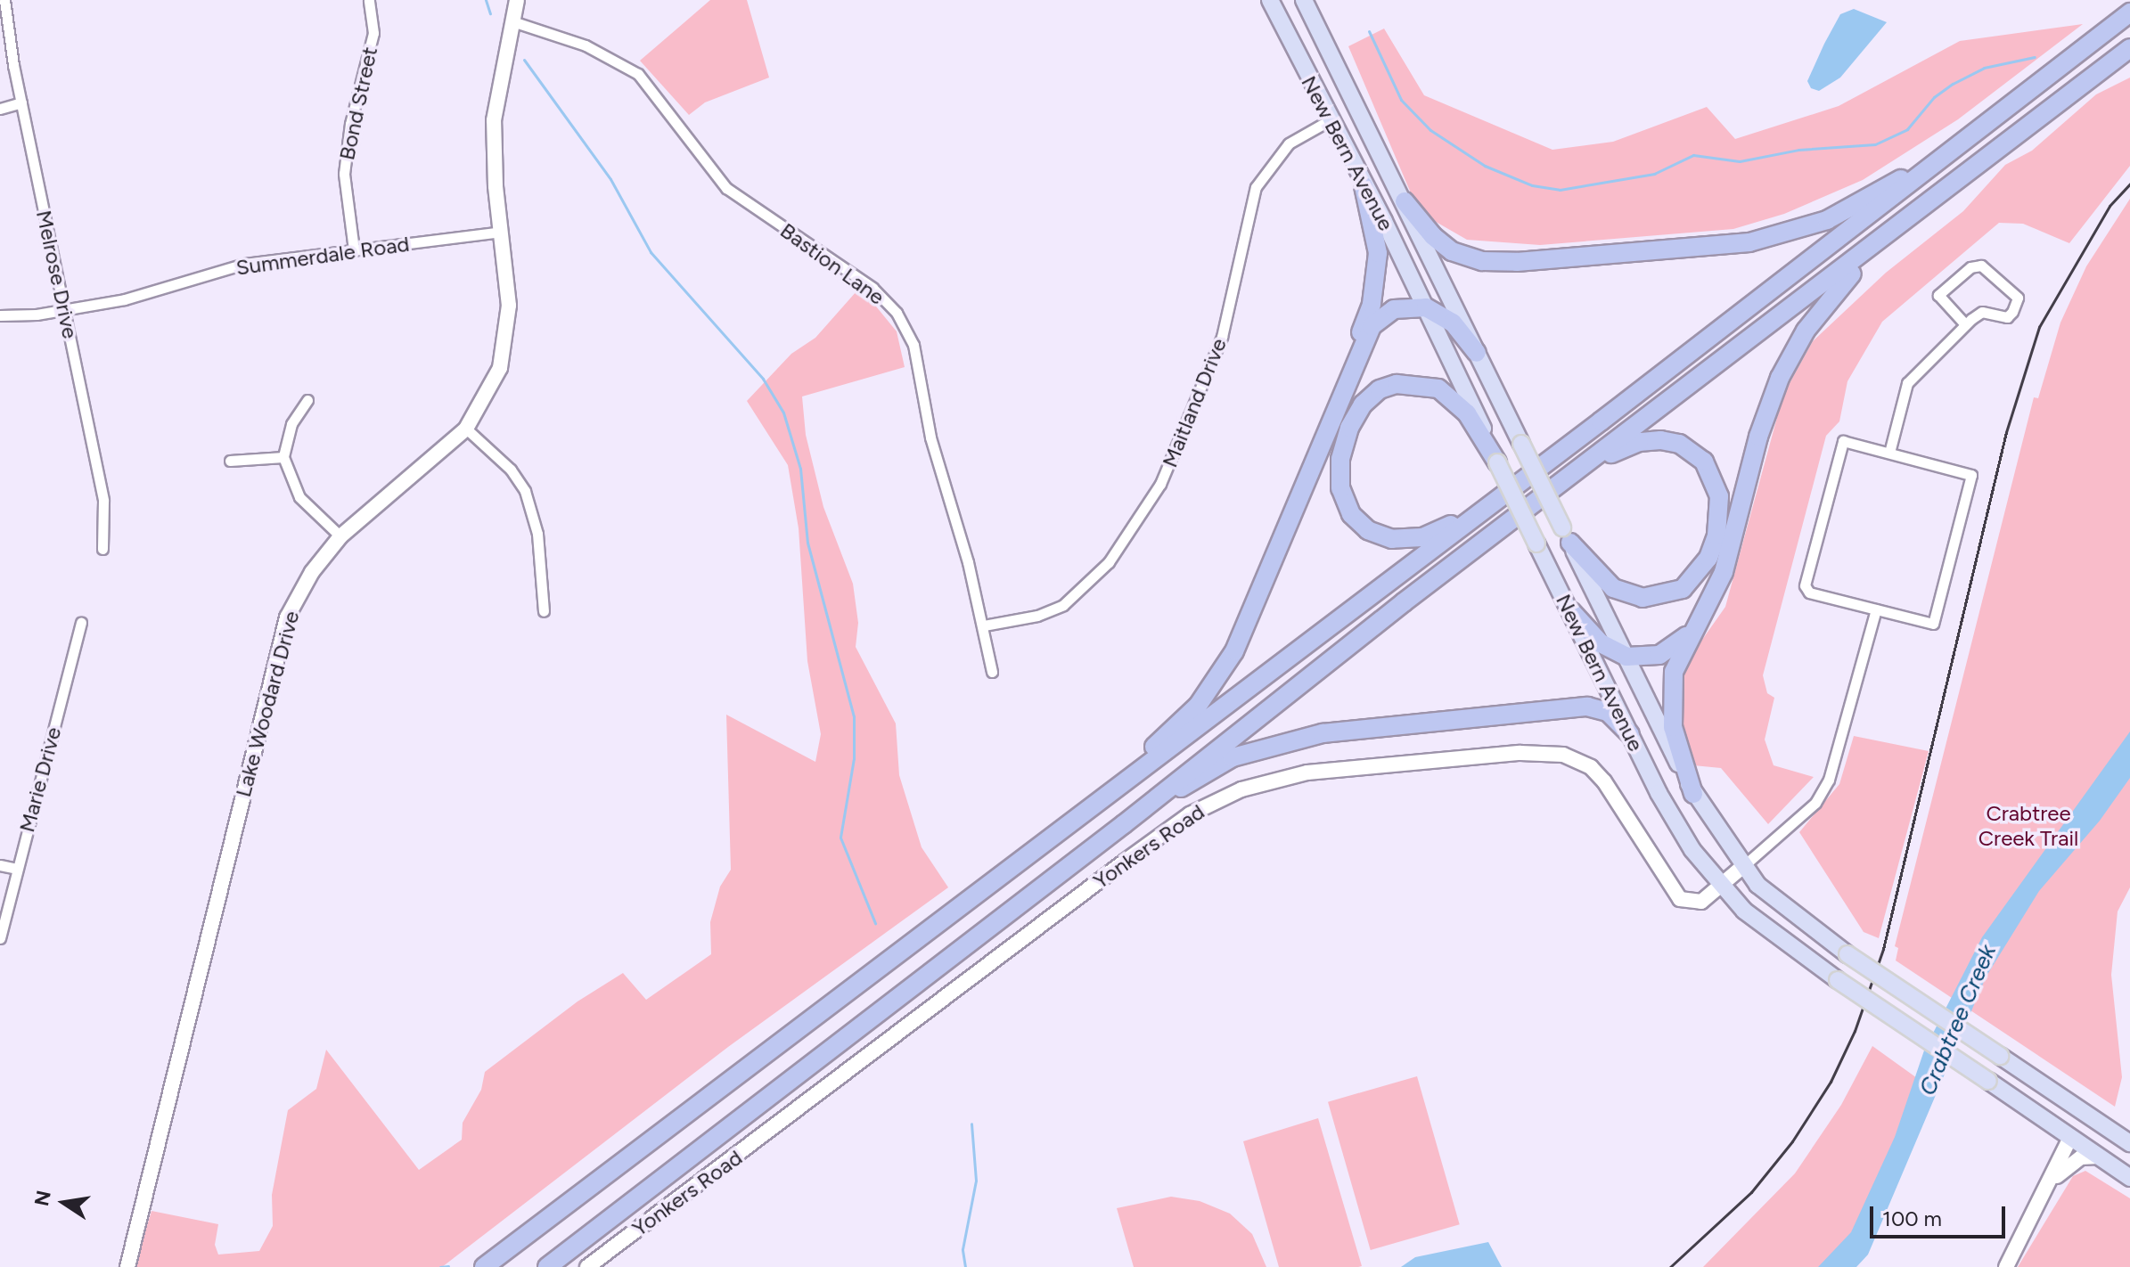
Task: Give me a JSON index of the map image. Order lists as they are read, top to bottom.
{
  "streets": {
    "main road": ["New Bern Avenue"],
    "street": [
      "Bond Street",
      "Summerdale Road",
      "Bastion Lane",
      "Melrose Drive",
      "Maitland Drive",
      "Lake Woodard Drive",
      "Marie Drive",
      "Yonkers Road"
    ]
  },
  "crossings": [
    ["Bond Street", "Summerdale Road"],
    ["New Bern Avenue", "Maitland Drive"],
    ["New Bern Avenue", "Yonkers Road"],
    ["Summerdale Road", "Melrose Drive"],
    ["Summerdale Road", "Lake Woodard Drive"],
    ["Bastion Lane", "Maitland Drive"],
    ["Bastion Lane", "Lake Woodard Drive"]
  ],
  "water": ["Crabtree Creek"],
  "parks": ["Crabtree Creek Trail"],
  "scale_bar": "100 m",
  "north": "left"
}
